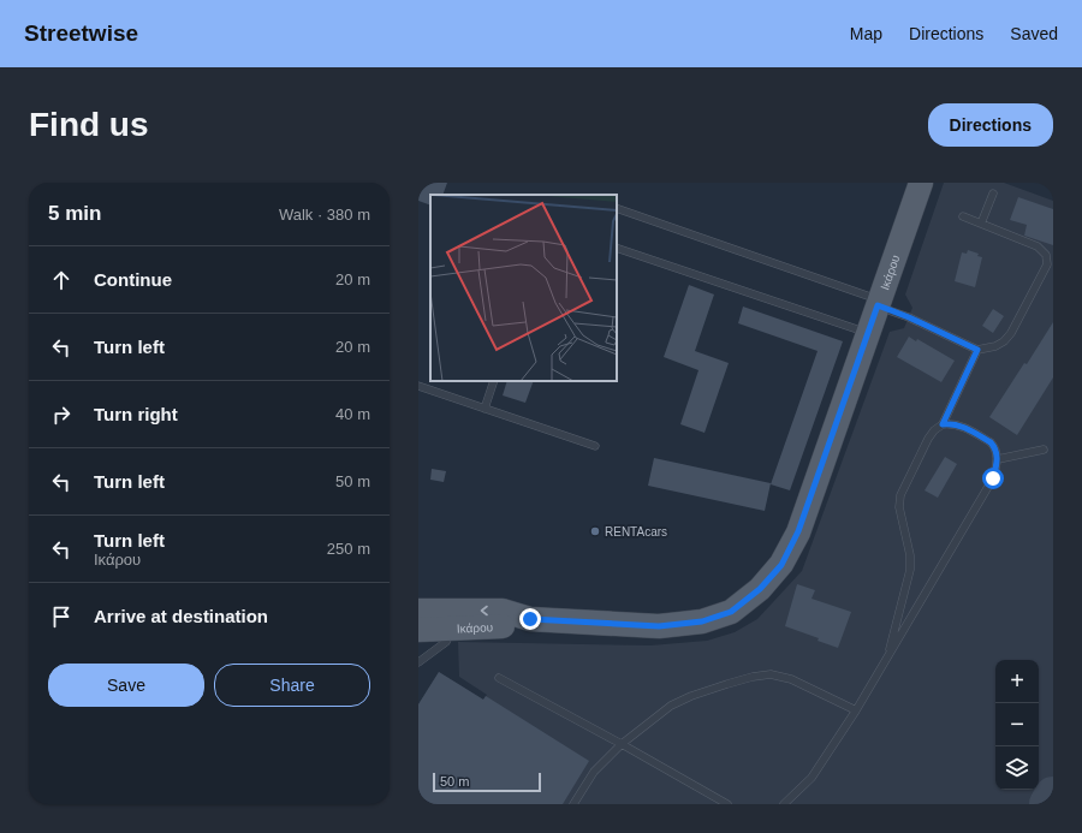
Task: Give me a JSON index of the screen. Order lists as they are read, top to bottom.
{
  "streets": {
    "main road": ["Ικάρου"]
  },
  "places": ["RENTAcars"],
  "scale_bar": "50 m",
  "page": {
    "header": "Streetwise",
    "nav": ["Map", "Directions", "Saved"],
    "buttons": [
      "Directions",
      ["Save", "Share"]
    ],
    "title": "Find us",
    "heading": ["5 min", "Walk · 380 m"],
    "list": [
      ["Continue", "20 m"],
      ["Turn left", "20 m"],
      ["Turn right", "40 m"],
      ["Turn left", "50 m"],
      ["Turn left", "Ικάρου", "250 m"],
      "Arrive at destination"
    ],
    "map_buttons": ["+", "−"],
    "scale": "50 m"
  }
}
